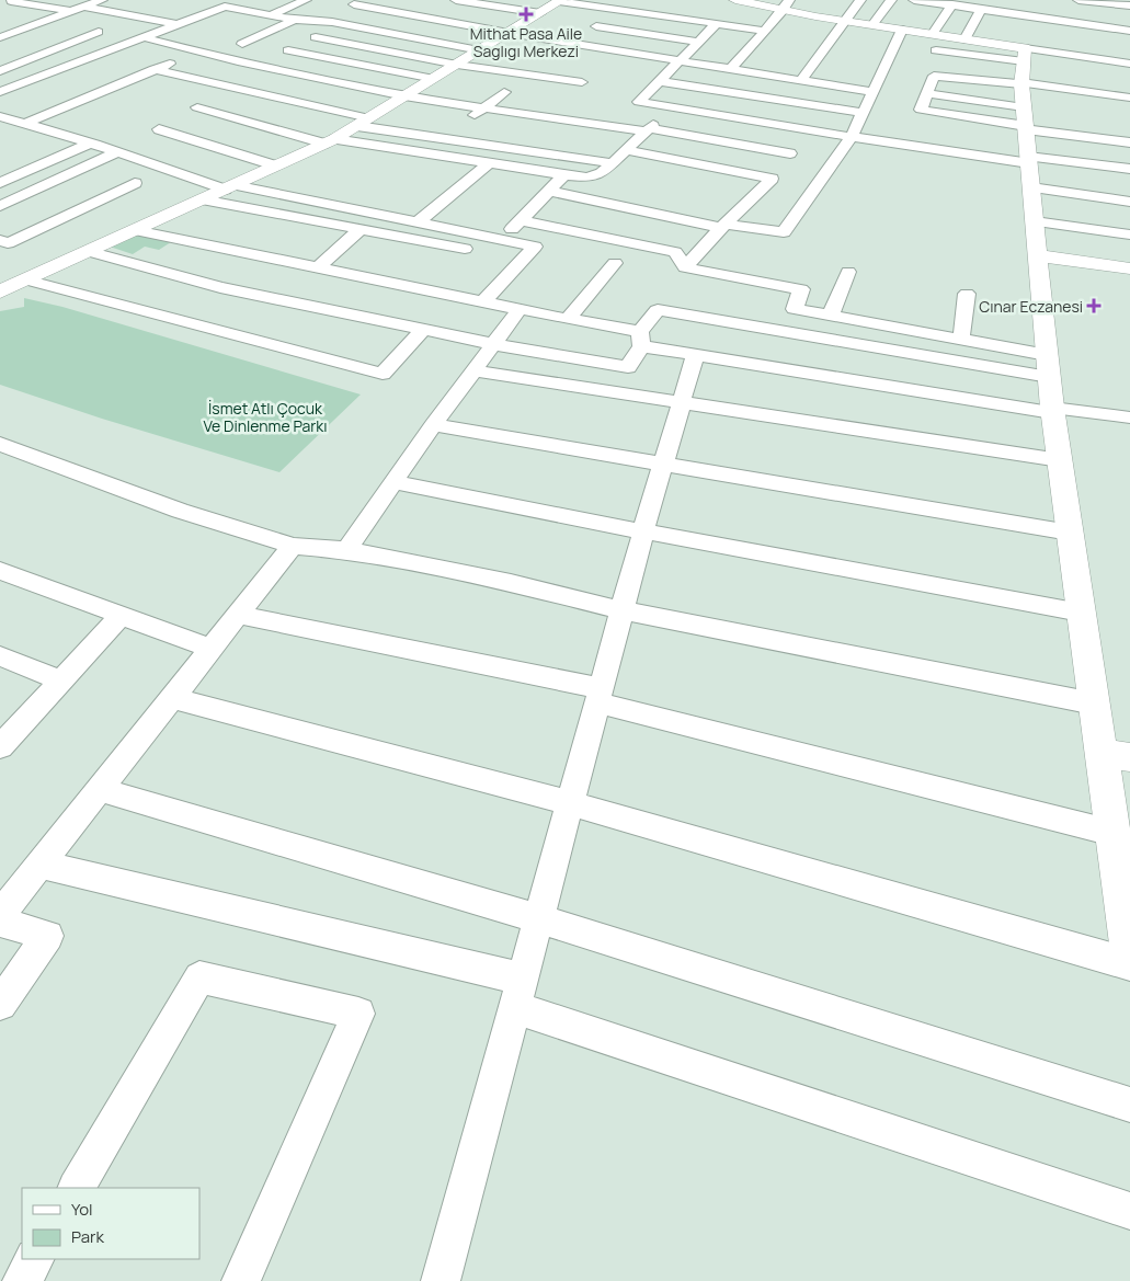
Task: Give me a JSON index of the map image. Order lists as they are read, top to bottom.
{
  "parks": ["İsmet Atlı Çocuk Ve Dinlenme Parkı"],
  "places": {
    "health": ["Mithat Pasa Aile Saglıgı Merkezi", "Cınar Eczanesi"]
  },
  "legend": ["Yol", "Park"]
}
